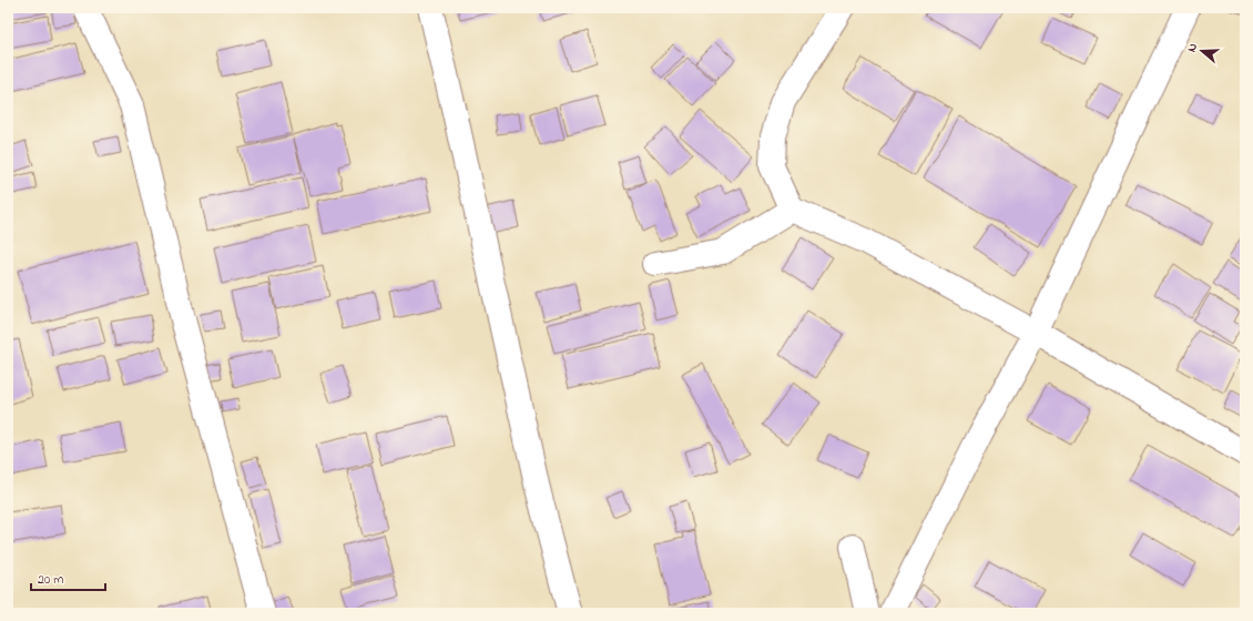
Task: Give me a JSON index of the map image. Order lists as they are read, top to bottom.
{
  "scale_bar": "20 m",
  "north": "left"
}
